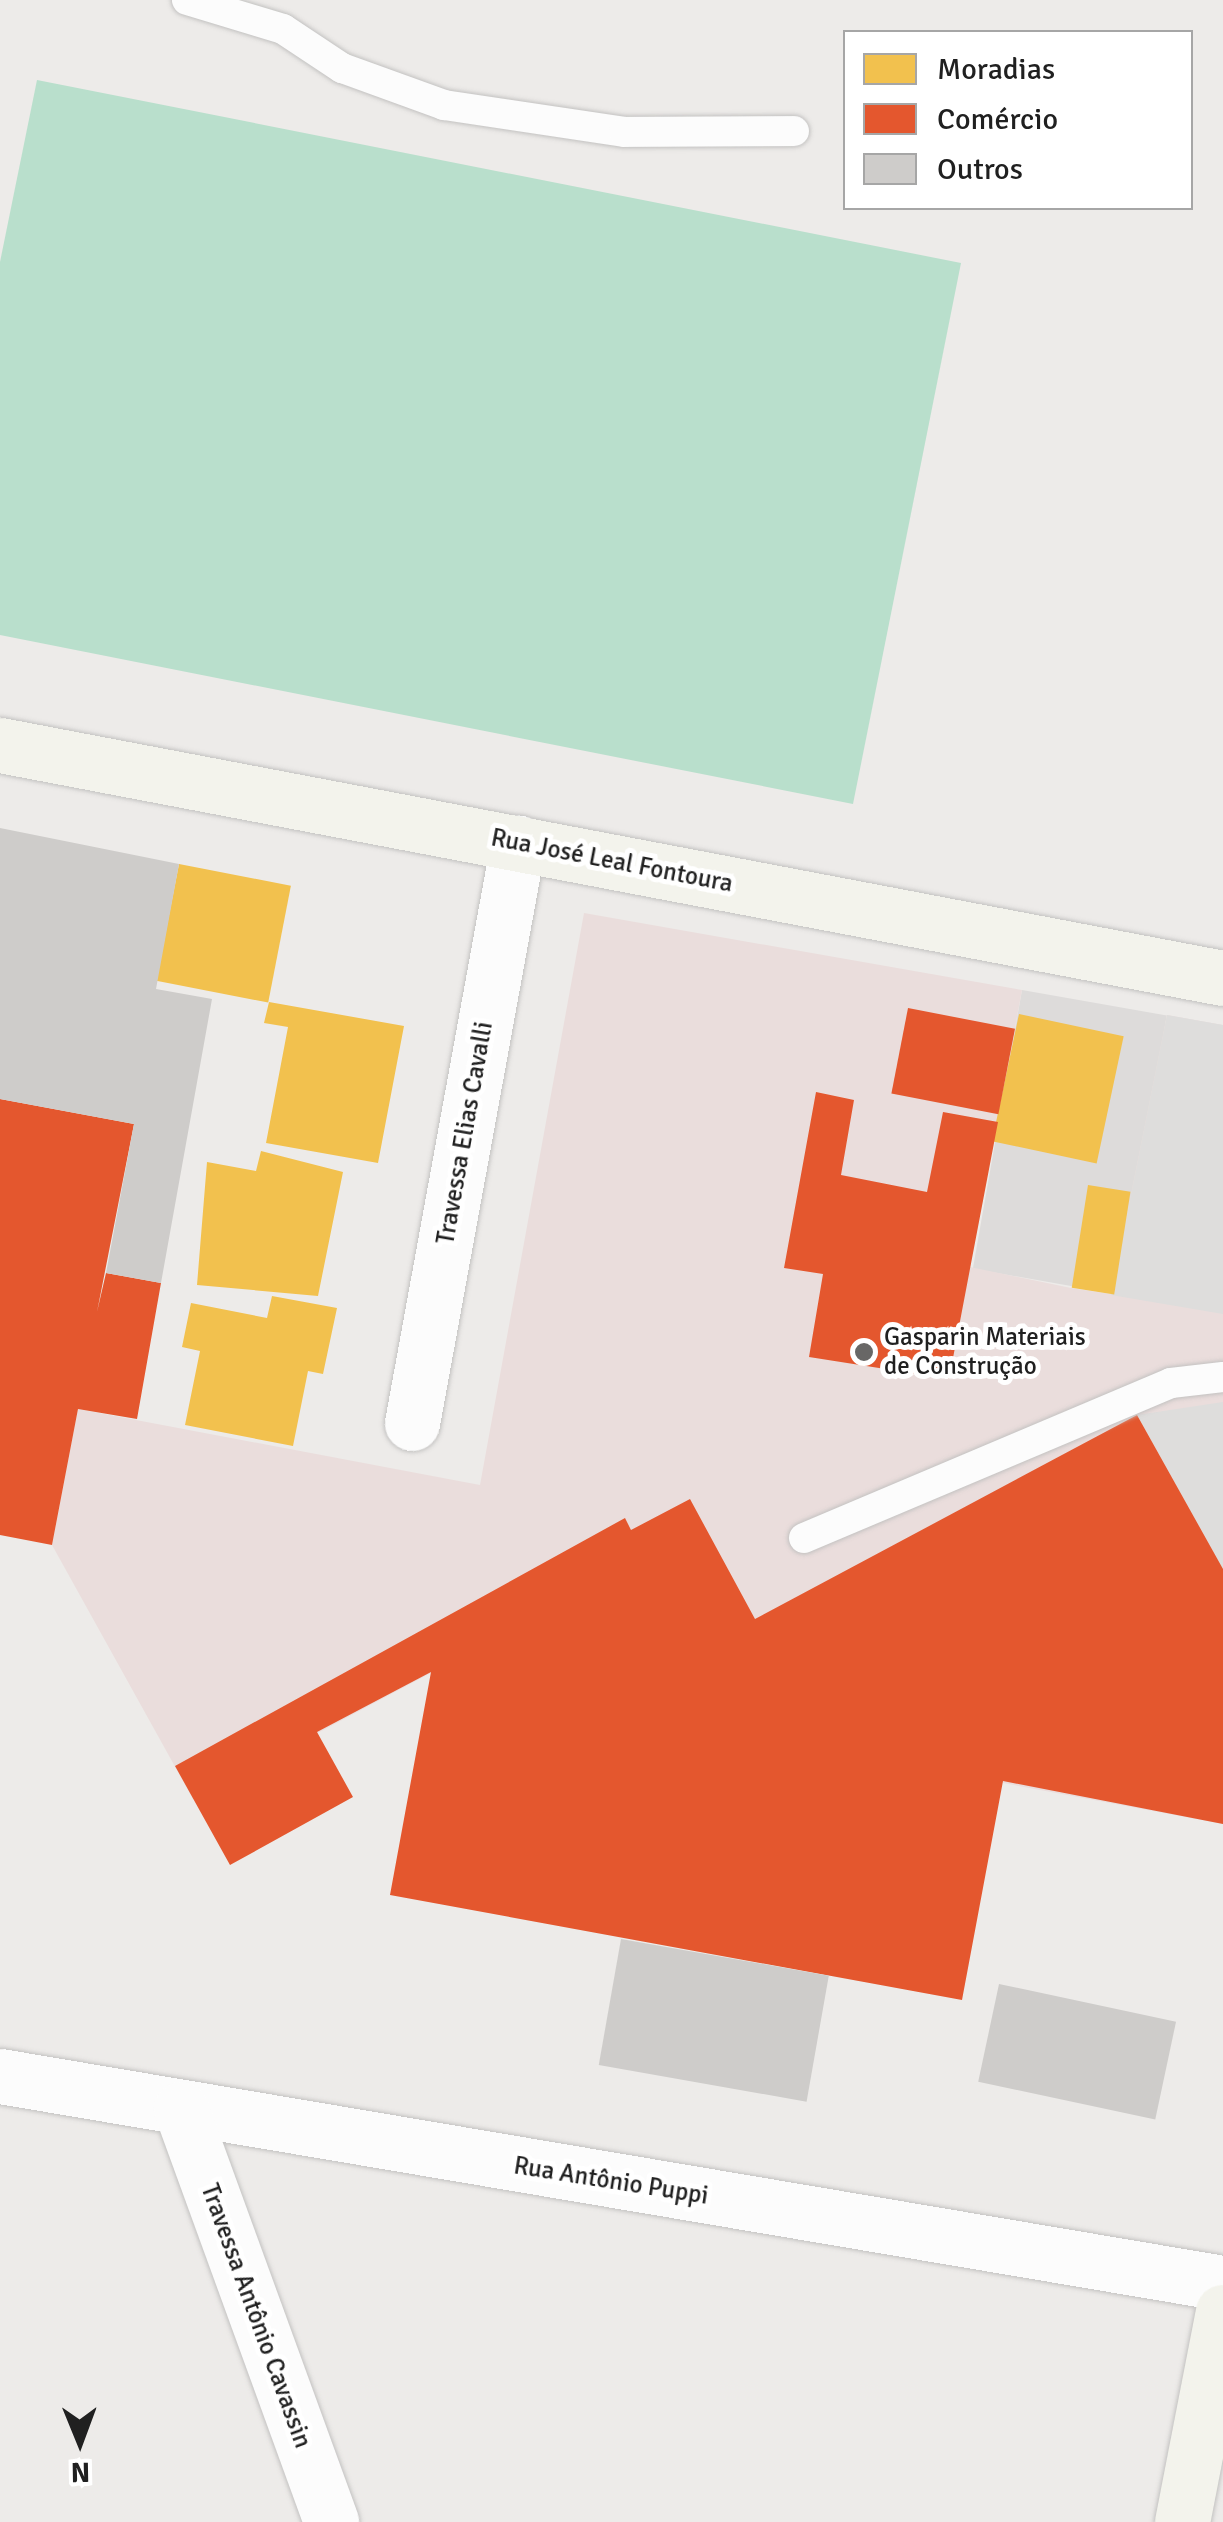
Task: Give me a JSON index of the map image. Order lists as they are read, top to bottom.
{
  "streets": {
    "main road": ["Rua José Leal Fontoura"],
    "street": ["Travessa Elias Cavalli", "Rua Antônio Puppi", "Travessa Antônio Cavassin"]
  },
  "crossings": [
    ["Rua José Leal Fontoura", "Travessa Elias Cavalli"],
    ["Rua Antônio Puppi", "Travessa Antônio Cavassin"]
  ],
  "places": ["Gasparin Materiais de Construção"],
  "legend": ["Moradias", "Comércio", "Outros"],
  "north": "bottom"
}
